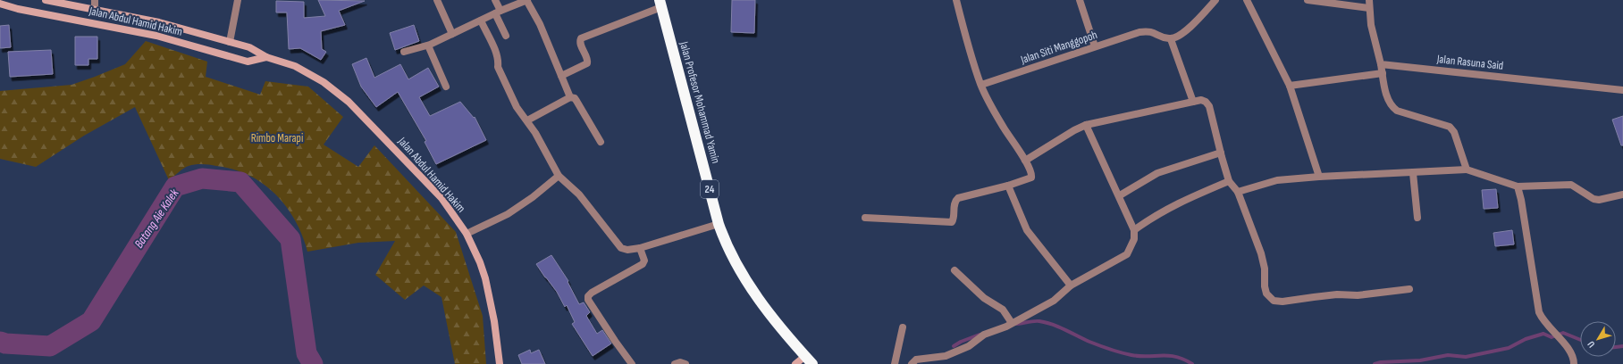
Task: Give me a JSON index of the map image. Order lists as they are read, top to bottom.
{
  "streets": {
    "highway": ["Jalan Profesor Mohammad Yamin", "24"],
    "main road": ["Jalan Abdul Hamid Hakim"],
    "street": ["Jalan Siti Manggopoh", "Jalan Rasuna Said"]
  },
  "water": ["Batang Aie Kalek"],
  "parks": ["Rimbo Marapi"],
  "north": "bottom left"
}
